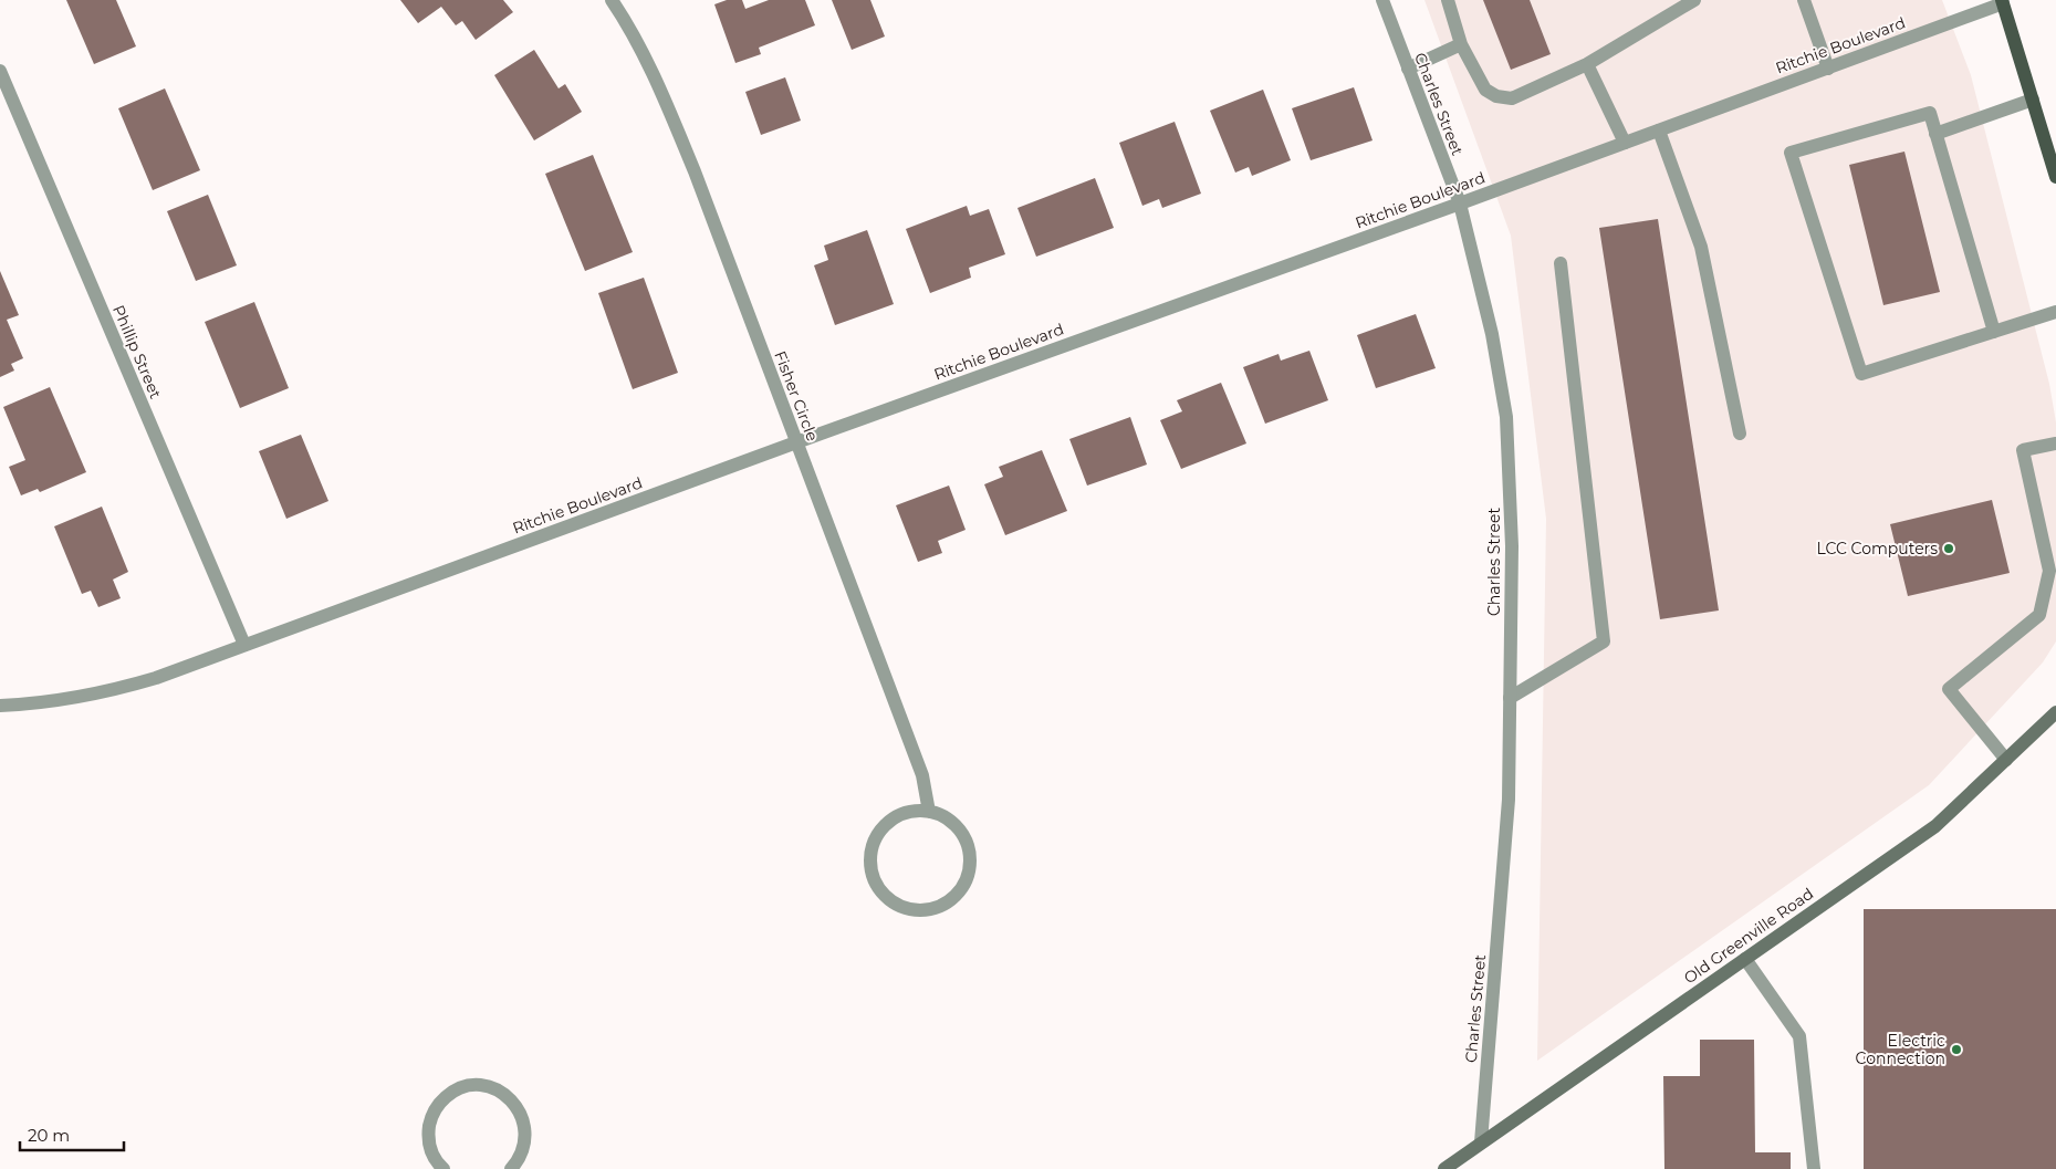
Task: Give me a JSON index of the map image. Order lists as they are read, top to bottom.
{
  "streets": {
    "main road": ["Old Greenville Road"],
    "street": [
      "Ritchie Boulevard",
      "Charles Street",
      "Phillip Street",
      "Fisher Circle"
    ]
  },
  "crossings": [
    ["Ritchie Boulevard", "Charles Street"],
    ["Ritchie Boulevard", "Phillip Street"],
    ["Ritchie Boulevard", "Fisher Circle"],
    ["Charles Street", "Old Greenville Road"]
  ],
  "places": ["LCC Computers", "Electric Connection"],
  "scale_bar": "20 m"
}
